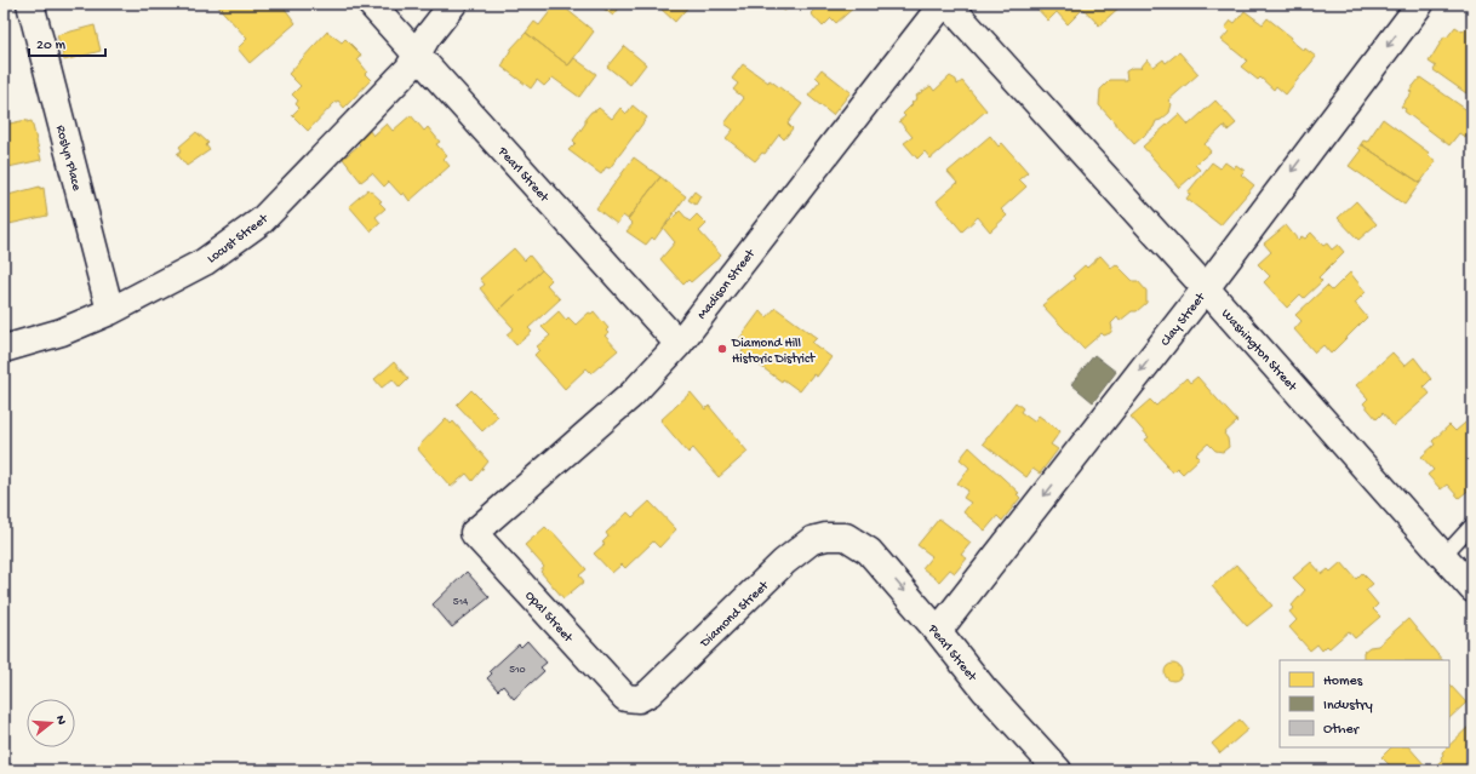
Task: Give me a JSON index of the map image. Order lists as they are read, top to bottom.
{
  "streets": {
    "street": [
      "Roslyn Place",
      "Pearl Street",
      "Locust Street",
      "Madison Street",
      "Clay Street",
      "Washington Street",
      "Diamond Street",
      "Opal Street"
    ]
  },
  "crossings": [
    ["Roslyn Place", "Locust Street"],
    ["Pearl Street", "Locust Street"],
    ["Pearl Street", "Madison Street"],
    ["Pearl Street", "Clay Street"],
    ["Pearl Street", "Diamond Street"],
    ["Madison Street", "Opal Street"],
    ["Clay Street", "Washington Street"],
    ["Diamond Street", "Opal Street"]
  ],
  "one_way": ["Clay Street"],
  "places": ["Diamond Hill Historic District"],
  "house_numbers": ["514", "510"],
  "legend": ["Homes", "Industry", "Other"],
  "scale_bar": "20 m",
  "north": "right"
}
